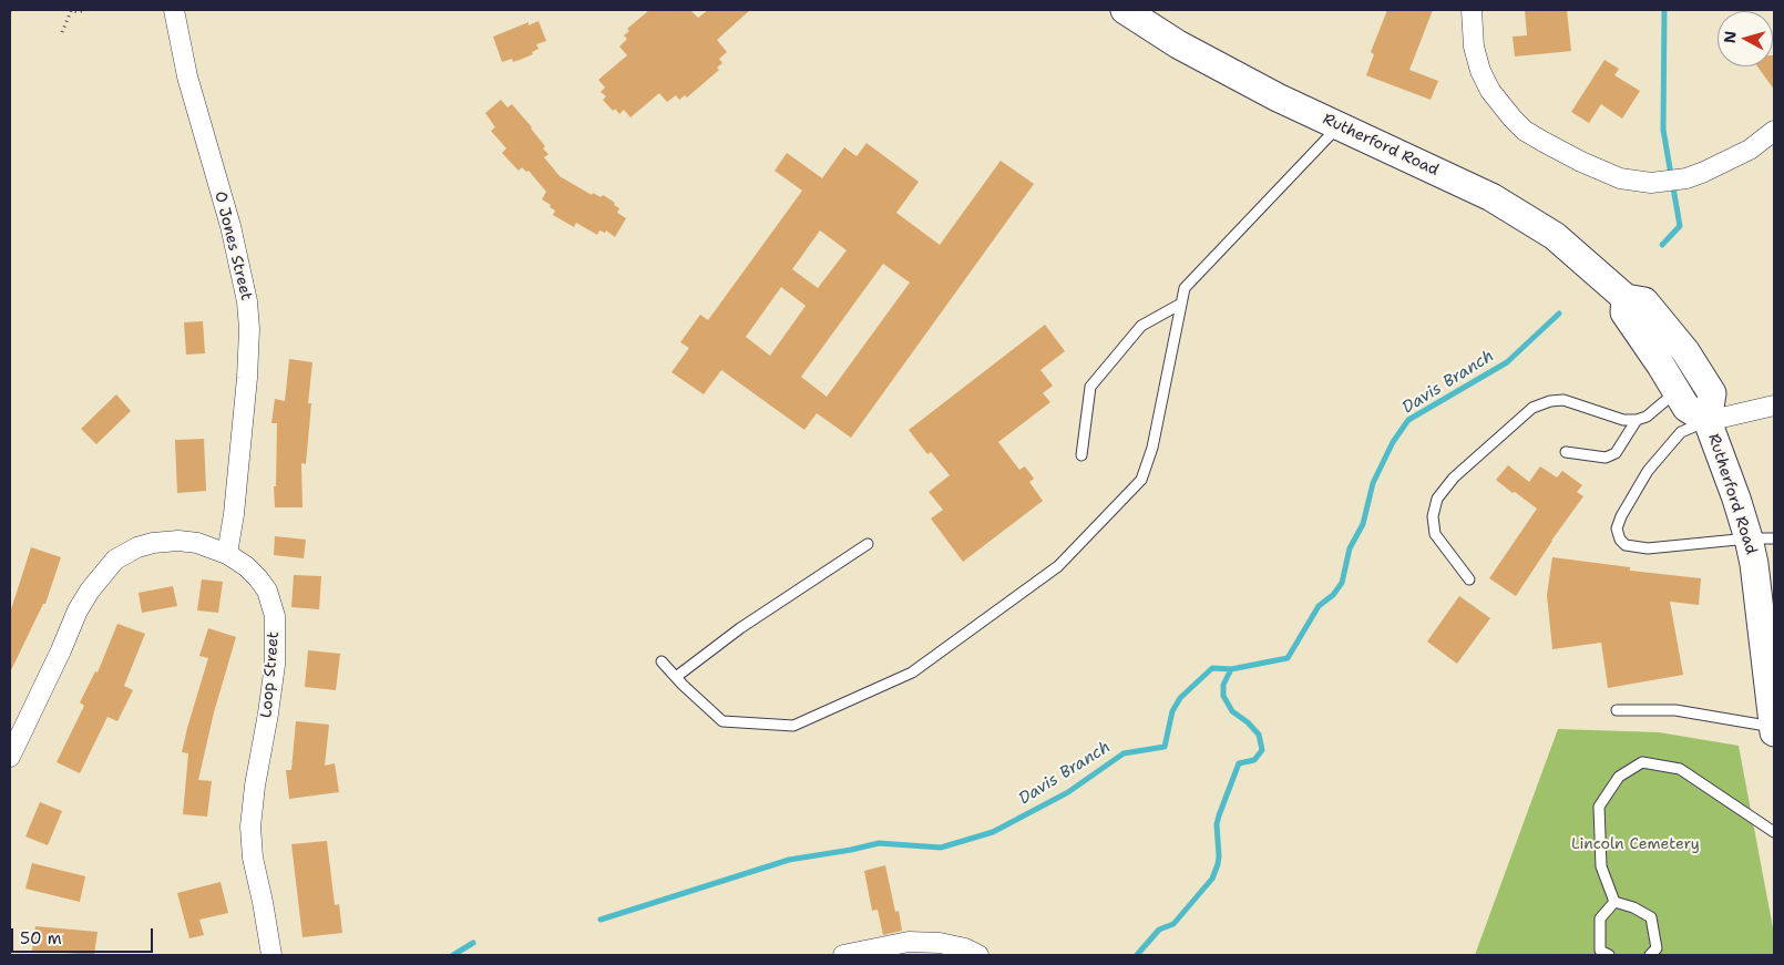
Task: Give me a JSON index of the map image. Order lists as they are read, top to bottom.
{
  "streets": {
    "street": ["Rutherford Road", "O Jones Street", "Loop Street"]
  },
  "crossings": [
    ["O Jones Street", "Loop Street"]
  ],
  "water": ["Davis Branch"],
  "parks": ["Lincoln Cemetery"],
  "scale_bar": "50 m",
  "north": "left"
}
